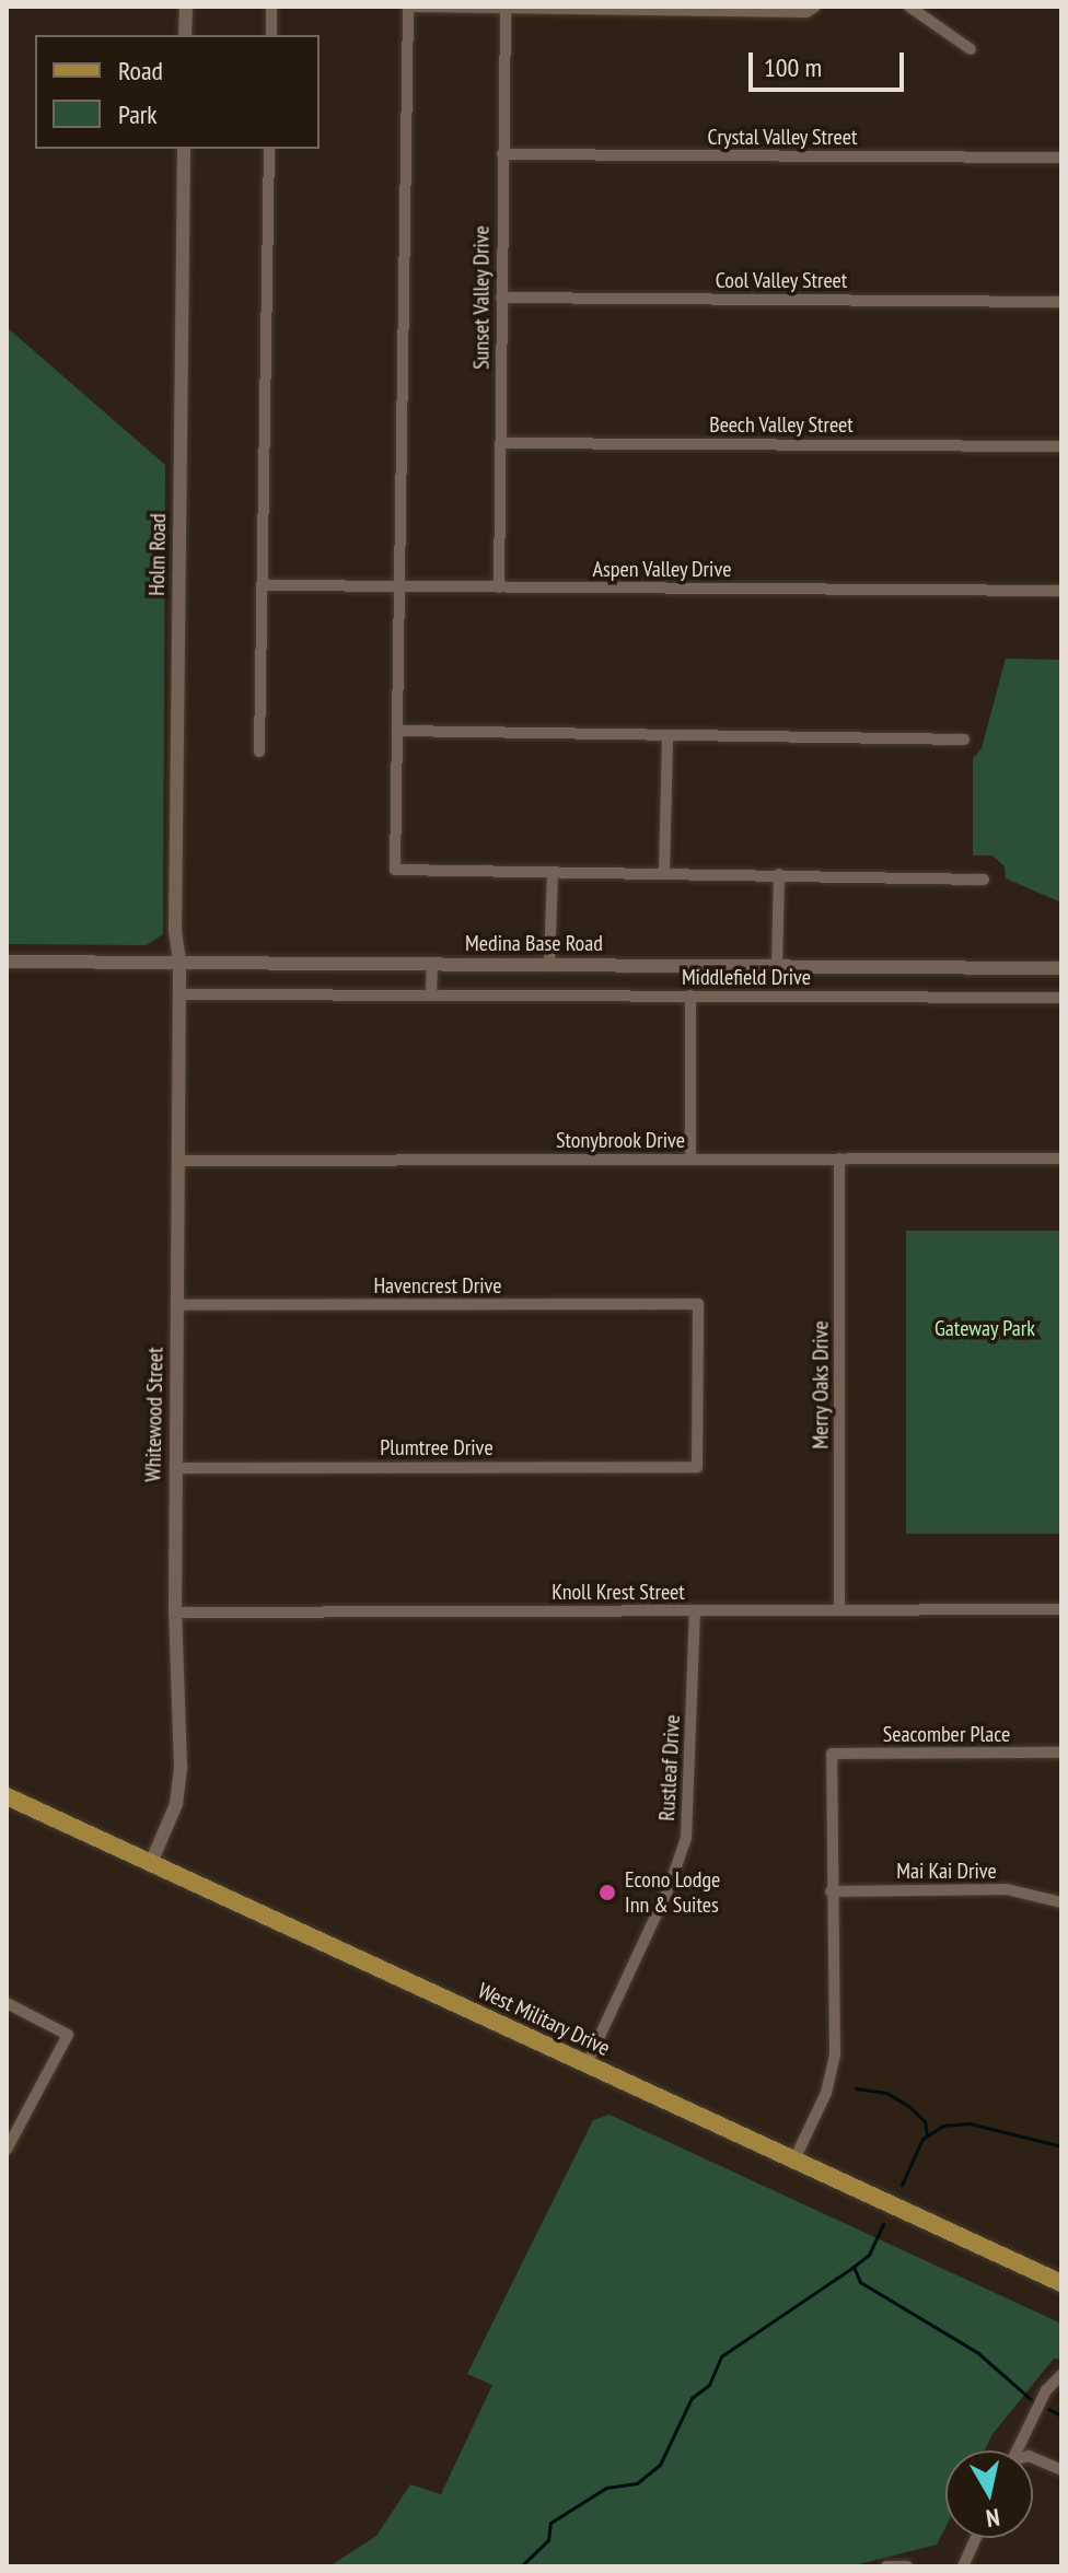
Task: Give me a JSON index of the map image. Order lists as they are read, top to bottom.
{
  "streets": {
    "main road": ["West Military Drive"],
    "street": [
      "Crystal Valley Street",
      "Cool Valley Street",
      "Sunset Valley Drive",
      "Beech Valley Street",
      "Holm Road",
      "Aspen Valley Drive",
      "Medina Base Road",
      "Middlefield Drive",
      "Stonybrook Drive",
      "Havencrest Drive",
      "Merry Oaks Drive",
      "Whitewood Street",
      "Plumtree Drive",
      "Knoll Krest Street",
      "Seacomber Place",
      "Rustleaf Drive",
      "Mai Kai Drive"
    ]
  },
  "crossings": [
    ["Crystal Valley Street", "Sunset Valley Drive"],
    ["Cool Valley Street", "Sunset Valley Drive"],
    ["Sunset Valley Drive", "Beech Valley Street"],
    ["Sunset Valley Drive", "Aspen Valley Drive"],
    ["Holm Road", "Medina Base Road"],
    ["Holm Road", "Whitewood Street"],
    ["Medina Base Road", "Whitewood Street"],
    ["Middlefield Drive", "Whitewood Street"],
    ["Stonybrook Drive", "Merry Oaks Drive"],
    ["Stonybrook Drive", "Whitewood Street"],
    ["Havencrest Drive", "Whitewood Street"],
    ["Havencrest Drive", "Plumtree Drive"],
    ["Merry Oaks Drive", "Knoll Krest Street"],
    ["Whitewood Street", "Plumtree Drive"],
    ["Whitewood Street", "Knoll Krest Street"],
    ["Whitewood Street", "West Military Drive"],
    ["Knoll Krest Street", "Rustleaf Drive"],
    ["Seacomber Place", "Mai Kai Drive"],
    ["Rustleaf Drive", "West Military Drive"]
  ],
  "parks": ["Gateway Park"],
  "places": ["Econo Lodge Inn & Suites"],
  "legend": ["Road", "Park"],
  "scale_bar": "100 m",
  "north": "bottom"
}
